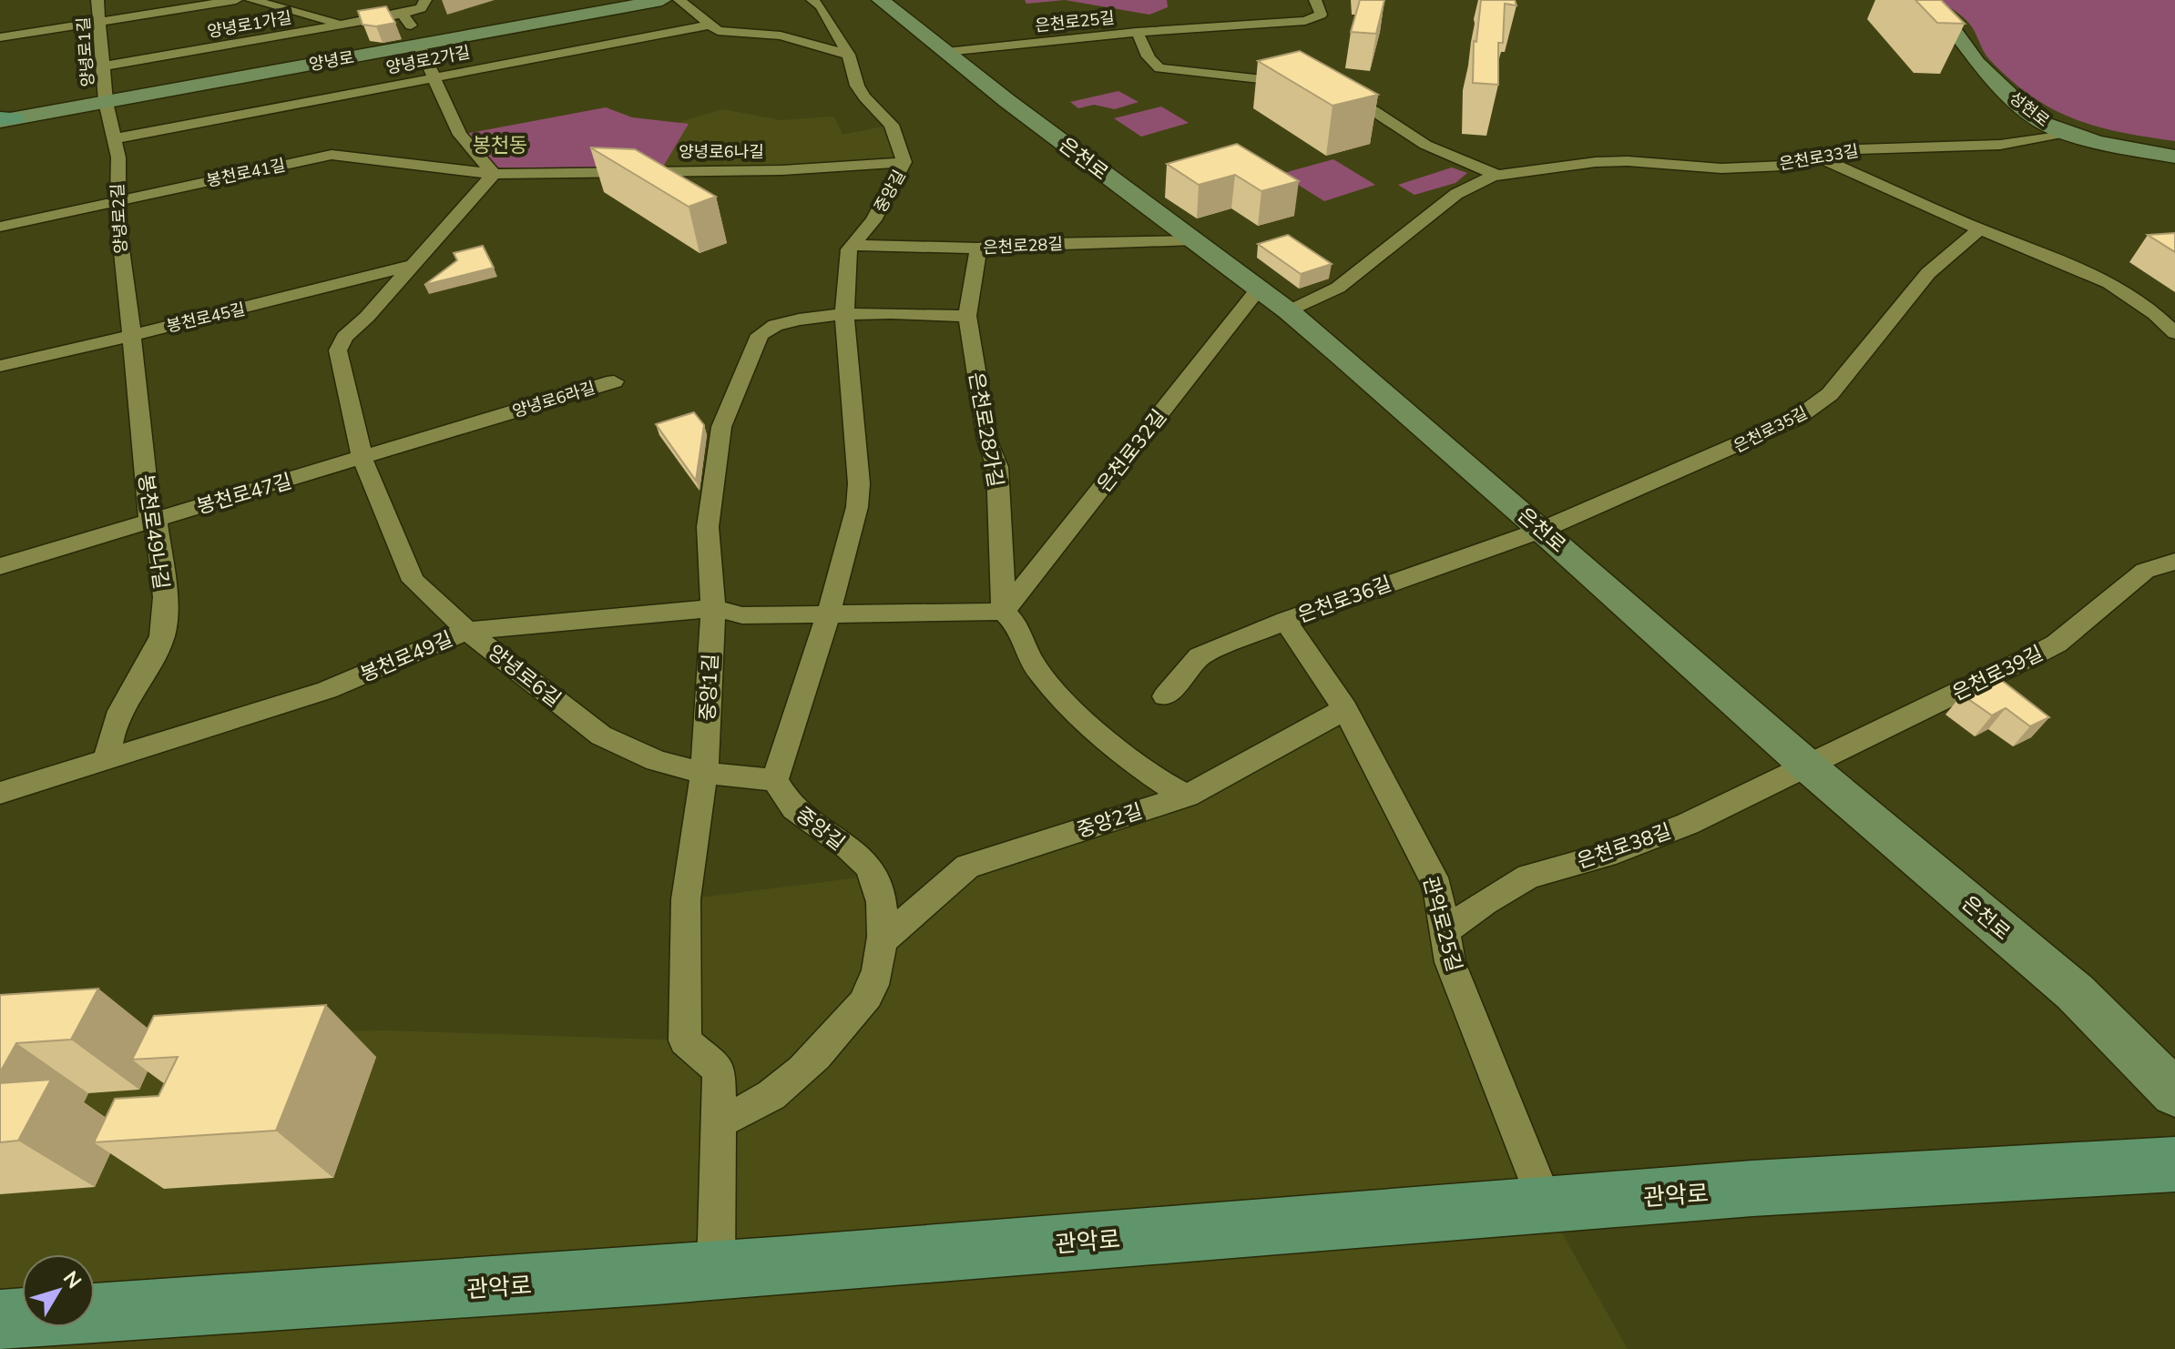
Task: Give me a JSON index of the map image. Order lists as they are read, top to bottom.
{
  "streets": {
    "main road": [
      "양녕로",
      "성현로",
      "은천로",
      "관악로"
    ],
    "street": [
      "은천로25길",
      "양녕로1가길",
      "양녕로1길",
      "양녕로2가길",
      "양녕로6나길",
      "은천로33길",
      "봉천로41길",
      "중앙길",
      "양녕로2길",
      "은천로28길",
      "봉천로45길",
      "양녕로6라길",
      "은천로28가길",
      "은천로35길",
      "은천로32길",
      "봉천로47길",
      "봉천로49나길",
      "은천로36길",
      "봉천로49길",
      "은천로39길",
      "양녕로6길",
      "중앙1길",
      "중앙2길",
      "은천로38길",
      "관악로25길"
    ]
  },
  "crossings": [
    ["은천로25길", "은천로"],
    ["양녕로1가길", "양녕로1길"],
    ["양녕로1길", "양녕로"],
    ["양녕로1길", "양녕로2길"],
    ["양녕로2가길", "양녕로2길"],
    ["양녕로", "양녕로2길"],
    ["성현로", "은천로33길"],
    ["양녕로6나길", "봉천로41길"],
    ["양녕로6나길", "중앙길"],
    ["양녕로6나길", "양녕로6길"],
    ["은천로", "은천로28길"],
    ["은천로", "은천로35길"],
    ["은천로", "은천로32길"],
    ["은천로", "은천로36길"],
    ["은천로", "은천로39길"],
    ["은천로", "은천로38길"],
    ["봉천로41길", "양녕로2길"],
    ["봉천로41길", "양녕로6길"],
    ["중앙길", "은천로28길"],
    ["중앙길", "봉천로49길"],
    ["중앙길", "양녕로6길"],
    ["중앙길", "중앙1길"],
    ["중앙길", "중앙2길"],
    ["양녕로2길", "봉천로45길"],
    ["양녕로2길", "봉천로49나길"],
    ["은천로28길", "은천로28가길"],
    ["봉천로45길", "봉천로49나길"],
    ["봉천로45길", "양녕로6길"],
    ["양녕로6라길", "봉천로47길"],
    ["양녕로6라길", "양녕로6길"],
    ["은천로28가길", "은천로32길"],
    ["은천로35길", "은천로36길"],
    ["봉천로47길", "봉천로49나길"],
    ["봉천로47길", "양녕로6길"],
    ["봉천로49나길", "봉천로49길"],
    ["은천로36길", "관악로25길"],
    ["봉천로49길", "양녕로6길"],
    ["봉천로49길", "중앙1길"],
    ["은천로39길", "은천로38길"],
    ["양녕로6길", "중앙1길"],
    ["중앙2길", "관악로25길"],
    ["은천로38길", "관악로25길"],
    ["관악로25길", "관악로"]
  ],
  "districts": ["봉천동"],
  "north": "top right"
}
